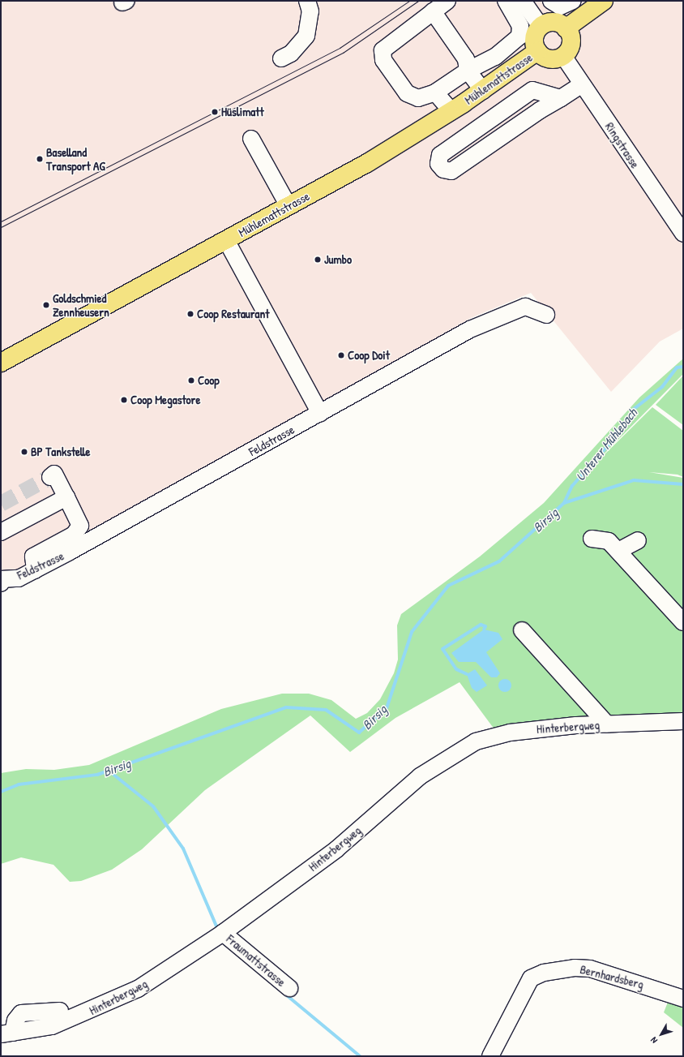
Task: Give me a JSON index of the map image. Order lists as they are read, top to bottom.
{
  "streets": {
    "main road": ["Mühlemattstrasse"],
    "street": [
      "Ringstrasse",
      "Feldstrasse",
      "Hinterbergweg",
      "Fraumattstrasse",
      "Bernhardsberg"
    ]
  },
  "crossings": [
    ["Mühlemattstrasse", "Ringstrasse"],
    ["Hinterbergweg", "Fraumattstrasse"]
  ],
  "water": ["Unterer Mühlebach", "Birsig"],
  "places": [
    "Hüslimatt",
    "Baselland Transport AG",
    "Jumbo",
    "Goldschmied Zennheusern",
    "Coop Restaurant",
    "Coop Doit",
    "Coop",
    "Coop Megastore",
    "BP Tankstelle"
  ],
  "north": "bottom left"
}
